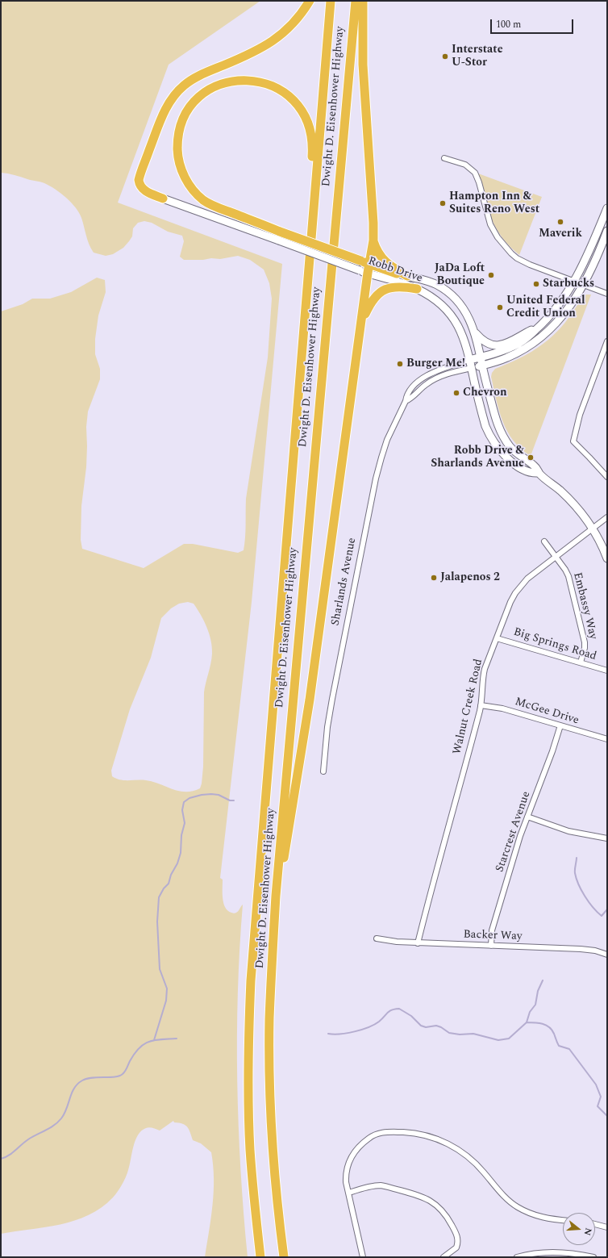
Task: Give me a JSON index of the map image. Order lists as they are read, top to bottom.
{
  "streets": {
    "highway": ["Dwight D. Eisenhower Highway"],
    "main road": ["Robb Drive", "Sharlands Avenue"],
    "street": [
      "Embassy Way",
      "Big Springs Road",
      "Walnut Creek Road",
      "McGee Drive",
      "Starcrest Avenue",
      "Backer Way"
    ]
  },
  "crossings": [
    ["Robb Drive", "Sharlands Avenue"],
    ["Robb Drive", "Walnut Creek Road"],
    ["Embassy Way", "Big Springs Road"],
    ["Embassy Way", "Walnut Creek Road"],
    ["Big Springs Road", "Walnut Creek Road"],
    ["Walnut Creek Road", "McGee Drive"],
    ["Walnut Creek Road", "Backer Way"],
    ["McGee Drive", "Starcrest Avenue"],
    ["Starcrest Avenue", "Backer Way"]
  ],
  "places": [
    "Interstate U-Stor",
    "Hampton Inn & Suites Reno West",
    "Maverik",
    "JaDa Loft Boutique",
    "Starbucks",
    "United Federal Credit Union",
    "Burger Me!",
    "Chevron",
    "Robb Drive & Sharlands Avenue",
    "Jalapenos 2"
  ],
  "scale_bar": "100 m",
  "north": "right"
}
